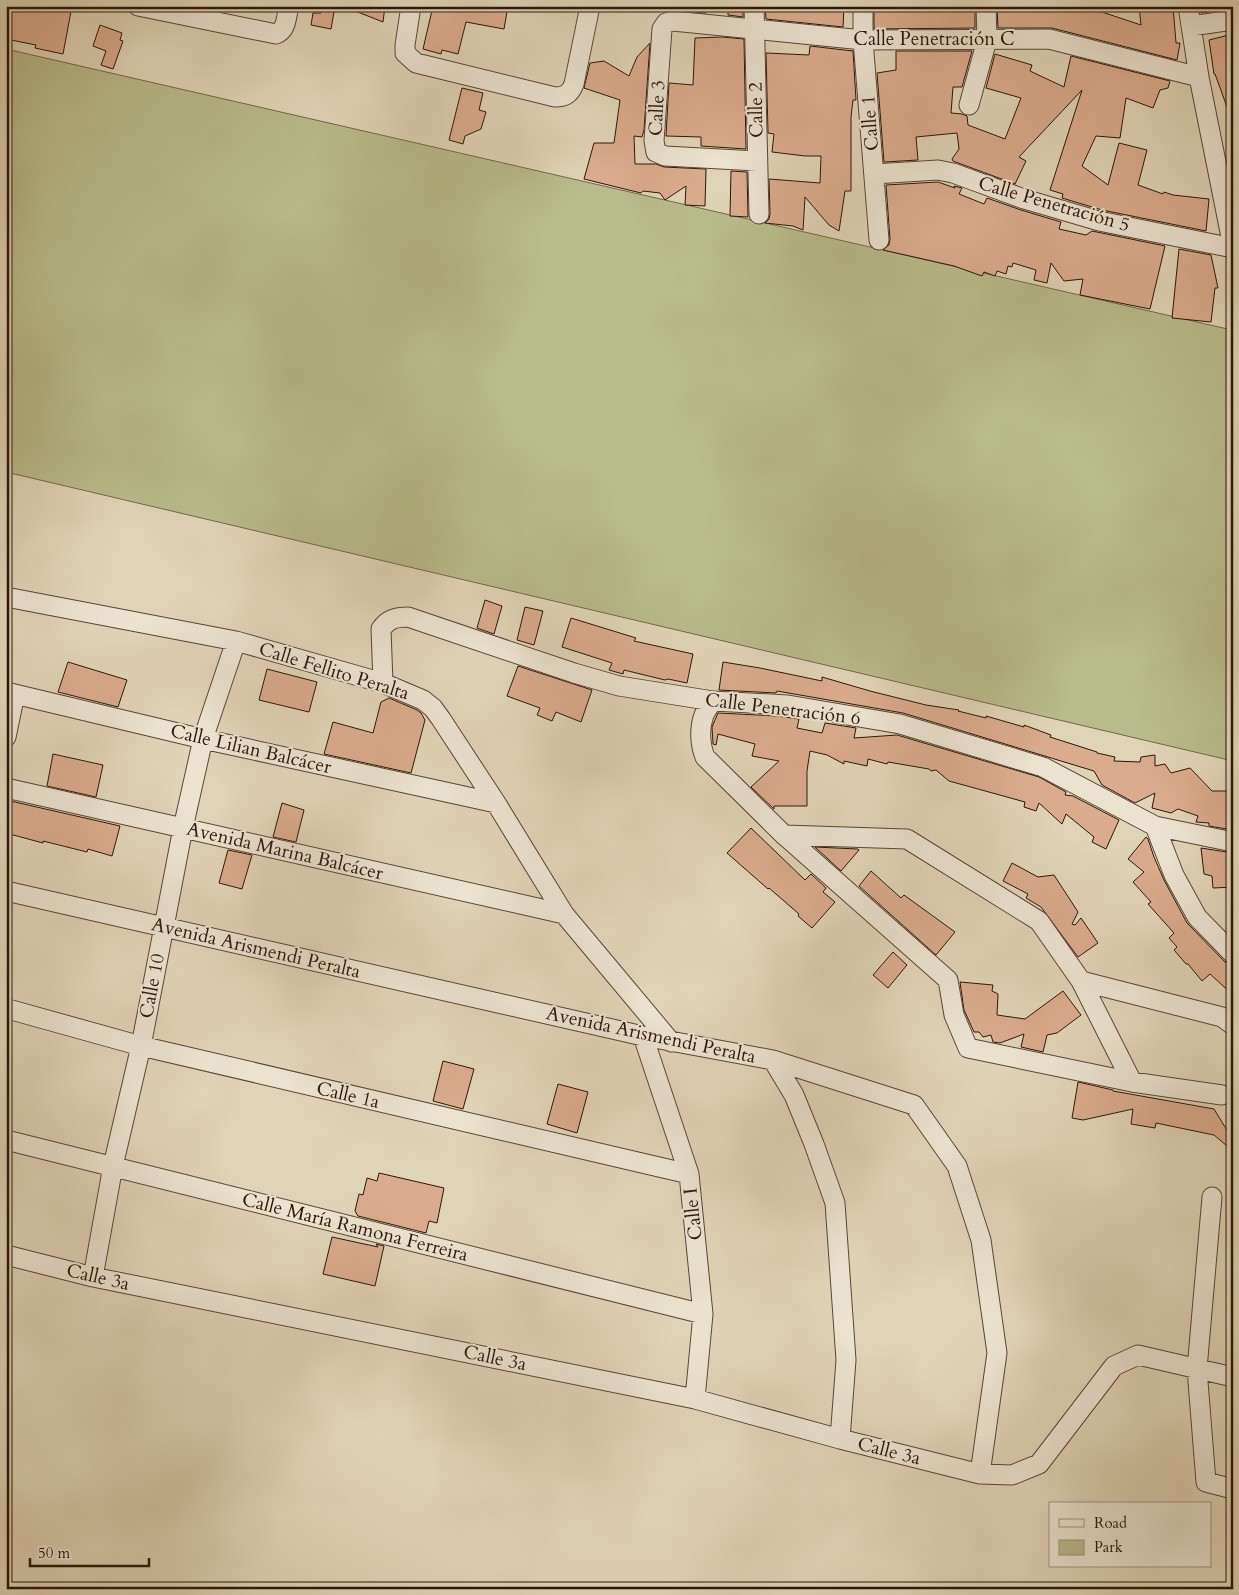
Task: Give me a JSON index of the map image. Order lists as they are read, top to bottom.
{
  "streets": {
    "street": [
      "Calle Penetración C",
      "Calle 3",
      "Calle 2",
      "Calle 1",
      "Calle Penetración 5",
      "Calle Fellito Peralta",
      "Calle Penetración 6",
      "Calle Lilian Balcácer",
      "Avenida Marina Balcácer",
      "Avenida Arismendi Peralta",
      "Calle 10",
      "Calle 1a",
      "Calle I",
      "Calle María Ramona Ferreira",
      "Calle 3a"
    ]
  },
  "crossings": [
    ["Calle Penetración C", "Calle 3"],
    ["Calle Penetración C", "Calle 2"],
    ["Calle Penetración C", "Calle 1"],
    ["Calle 3", "Calle 2"],
    ["Calle 1", "Calle Penetración 5"],
    ["Calle Fellito Peralta", "Calle Penetración 6"],
    ["Calle Fellito Peralta", "Calle Lilian Balcácer"],
    ["Calle Fellito Peralta", "Avenida Marina Balcácer"],
    ["Calle Fellito Peralta", "Avenida Arismendi Peralta"],
    ["Calle Fellito Peralta", "Calle 10"],
    ["Calle Lilian Balcácer", "Calle 10"],
    ["Avenida Marina Balcácer", "Calle 10"],
    ["Avenida Arismendi Peralta", "Calle 10"],
    ["Avenida Arismendi Peralta", "Calle I"],
    ["Avenida Arismendi Peralta", "Calle 3a"],
    ["Calle 10", "Calle 1a"],
    ["Calle 10", "Calle María Ramona Ferreira"],
    ["Calle 10", "Calle 3a"],
    ["Calle 1a", "Calle I"],
    ["Calle I", "Calle María Ramona Ferreira"],
    ["Calle I", "Calle 3a"]
  ],
  "legend": ["Road", "Park"],
  "scale_bar": "50 m"
}
